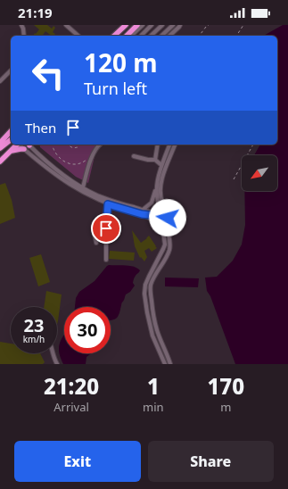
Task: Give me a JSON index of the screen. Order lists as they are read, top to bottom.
{
  "north": "bottom left",
  "page": {
    "status": "21:19",
    "turn": ["120 m", "Turn left"],
    "then": "Then",
    "speed": "23 km/h",
    "limit": "30",
    "eta": [
      "21:20",
      "Arrival",
      "1",
      "min",
      "170",
      "m"
    ],
    "buttons": ["Exit", "Share"]
  }
}
